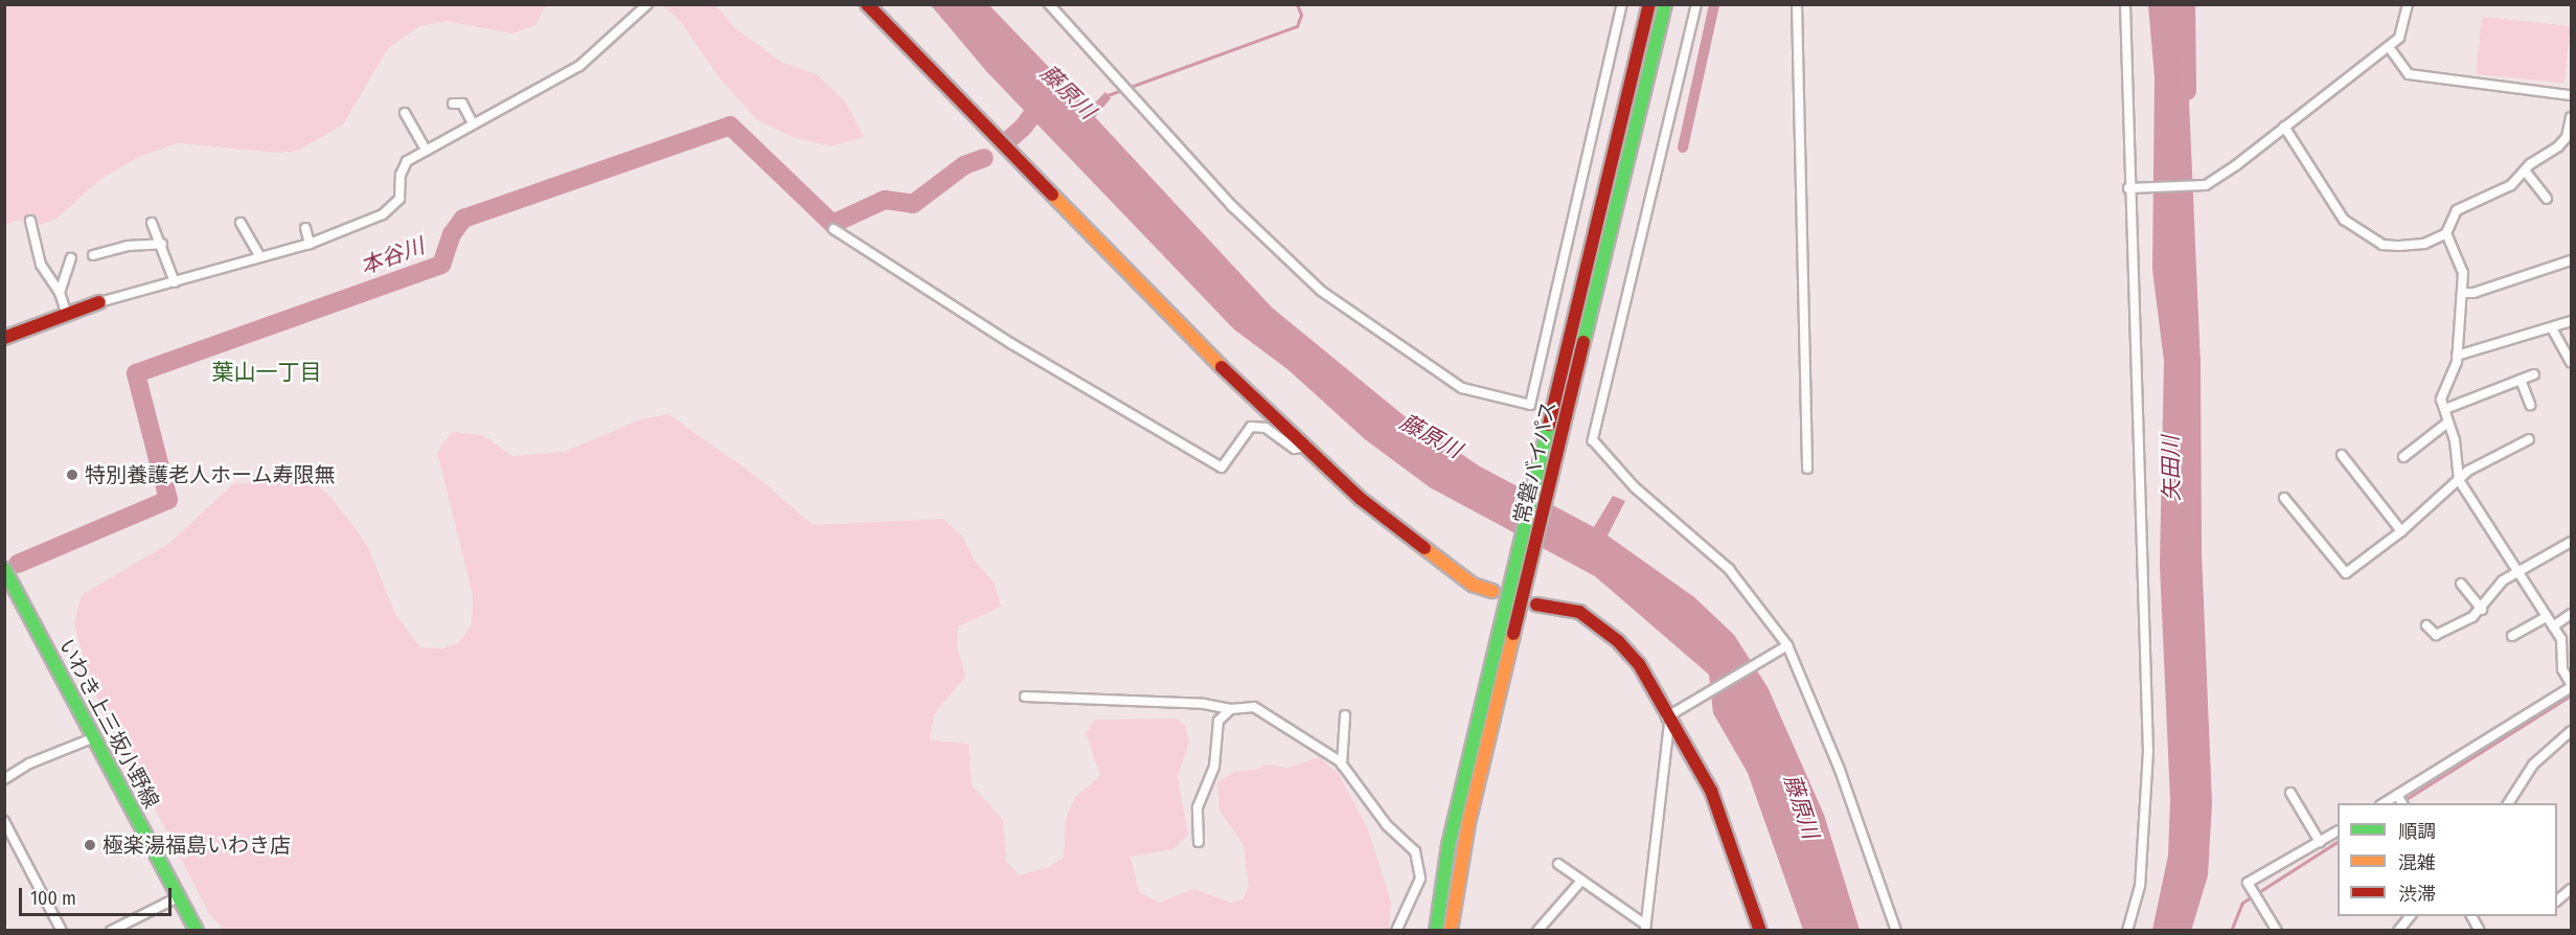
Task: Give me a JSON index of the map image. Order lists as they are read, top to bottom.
{
  "streets": {
    "main road": ["常磐バイパス", "いわき上三坂小野線"]
  },
  "districts": ["葉山一丁目"],
  "water": ["藤原川", "本谷川", "矢田川"],
  "places": ["特別養護老人ホーム寿限無", "極楽湯福島いわき店"],
  "legend": ["順調", "混雑", "渋滞"],
  "scale_bar": "100 m"
}
